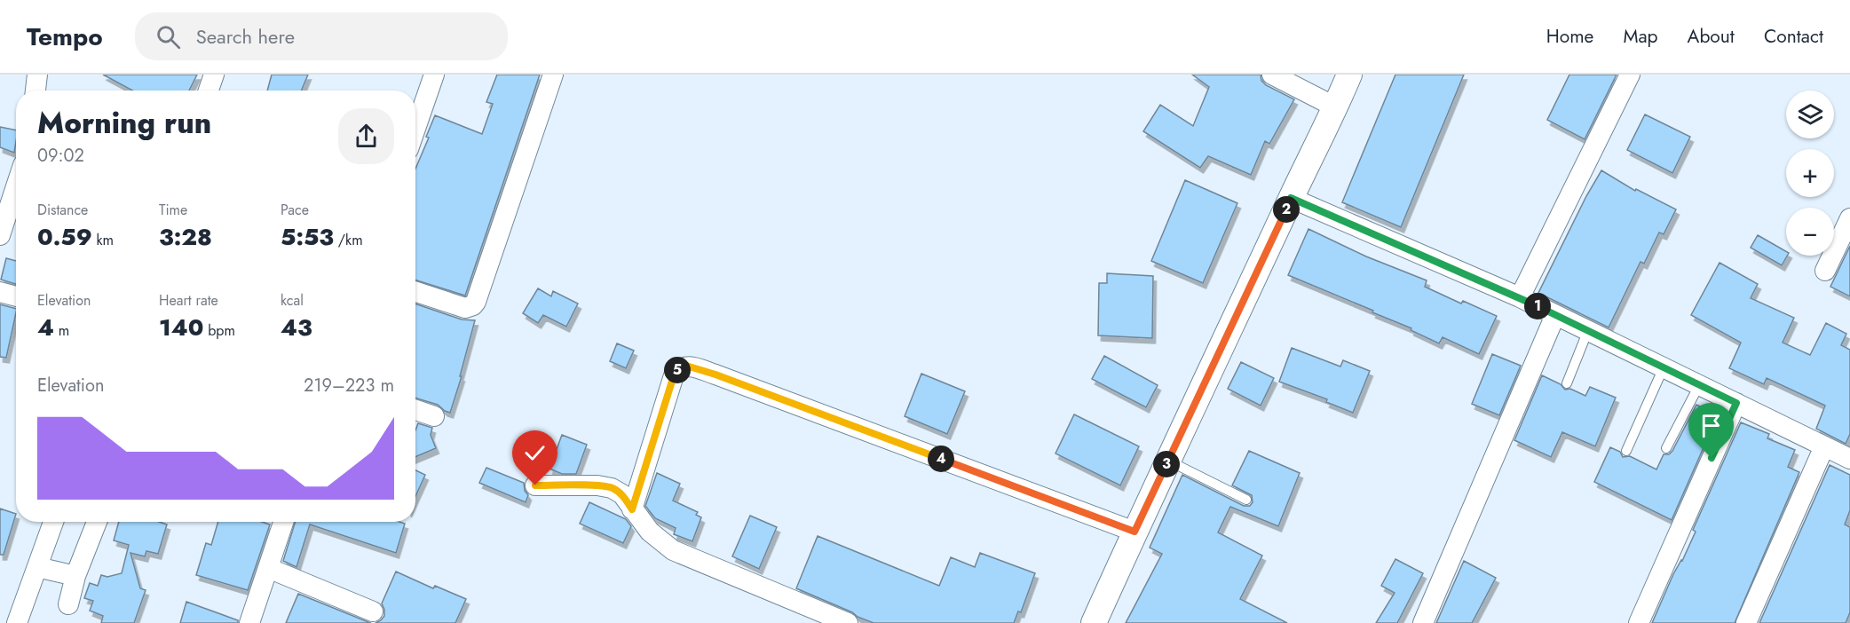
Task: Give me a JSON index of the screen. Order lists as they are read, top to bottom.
{
  "page": {
    "header": "Tempo",
    "search": "Search here",
    "nav": [
      "Home",
      "Map",
      "About",
      "Contact"
    ],
    "map_buttons": ["+", "−"],
    "heading": ["Morning run", "09:02"],
    "stats": [
      ["Distance", "0.59 km"],
      ["Time", "3:28"],
      ["Pace", "5:53 /km"],
      ["Elevation", "4 m"],
      ["Heart rate", "140 bpm"],
      ["kcal", "43"]
    ],
    "pins": [
      "2",
      "1",
      "5",
      "4",
      "3"
    ],
    "chart": ["Elevation", "219–223 m"]
  }
}
